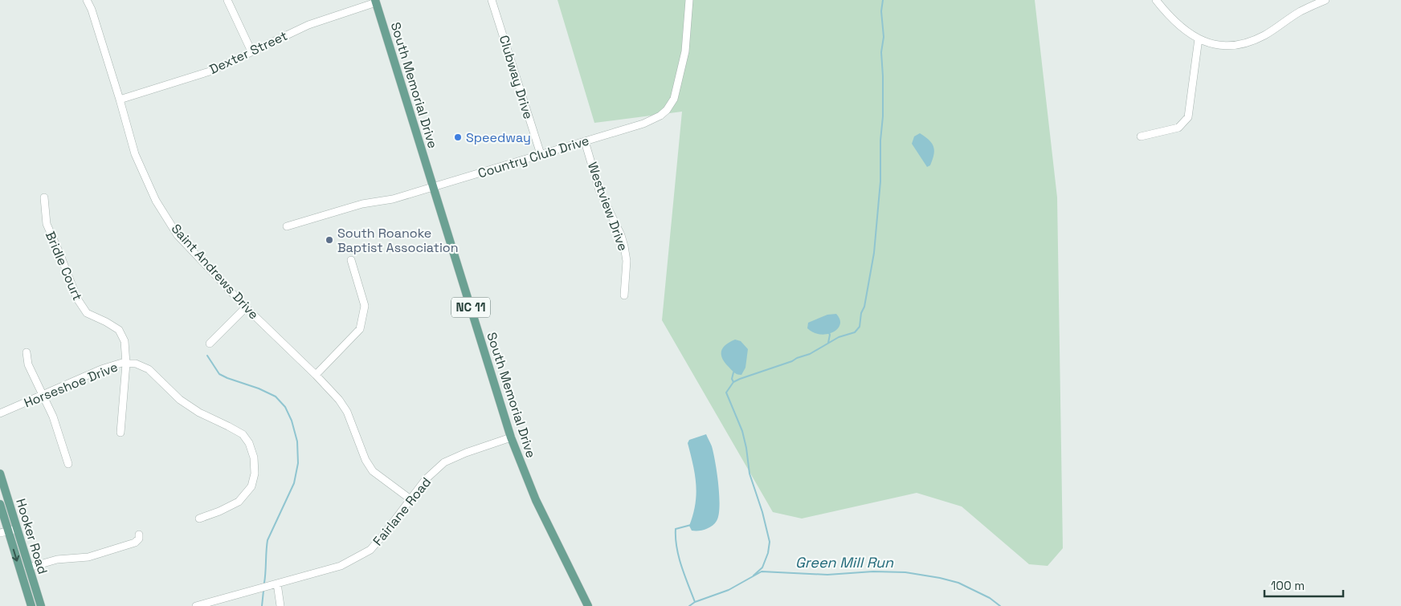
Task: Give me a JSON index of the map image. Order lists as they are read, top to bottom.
{
  "streets": {
    "main road": ["South Memorial Drive", "NC 11", "Hooker Road"],
    "street": [
      "Dexter Street",
      "Clubway Drive",
      "Country Club Drive",
      "Westview Drive",
      "Bridle Court",
      "Saint Andrews Drive",
      "Horseshoe Drive",
      "Fairlane Road"
    ]
  },
  "crossings": [
    ["Dexter Street", "South Memorial Drive"],
    ["Dexter Street", "Saint Andrews Drive"],
    ["Clubway Drive", "Country Club Drive"],
    ["South Memorial Drive", "Country Club Drive"],
    ["South Memorial Drive", "Fairlane Road"],
    ["Country Club Drive", "Westview Drive"],
    ["Bridle Court", "Horseshoe Drive"],
    ["Saint Andrews Drive", "Fairlane Road"]
  ],
  "water": ["Green Mill Run"],
  "places": ["Speedway", "South Roanoke Baptist Association"],
  "scale_bar": "100 m"
}
